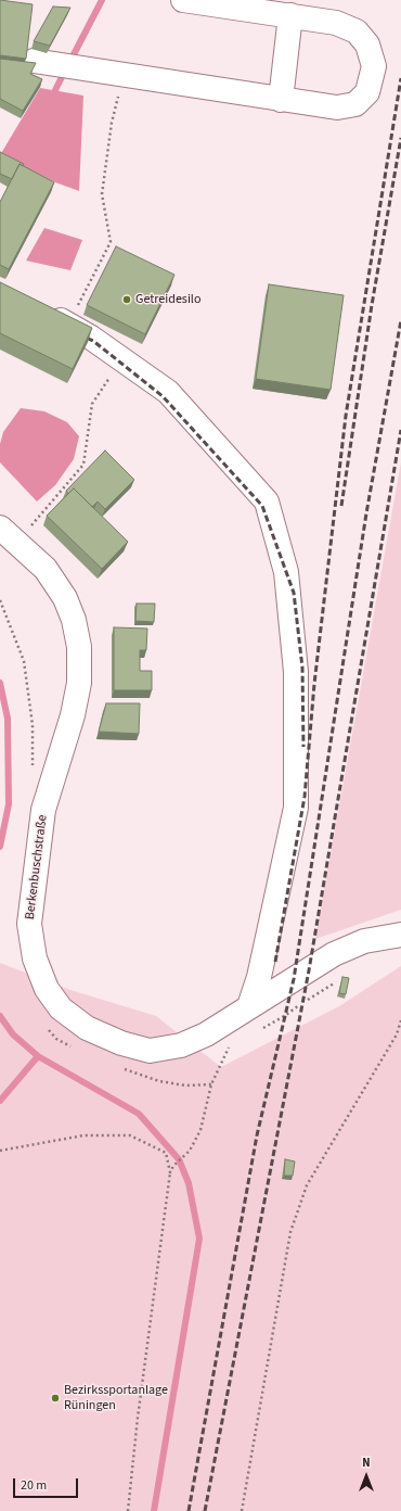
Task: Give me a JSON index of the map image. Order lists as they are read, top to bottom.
{
  "streets": {
    "street": ["Berkenbuschstraße"]
  },
  "places": ["Getreidesilo", "Bezirkssportanlage Rüningen"],
  "scale_bar": "20 m",
  "north": "top"
}
